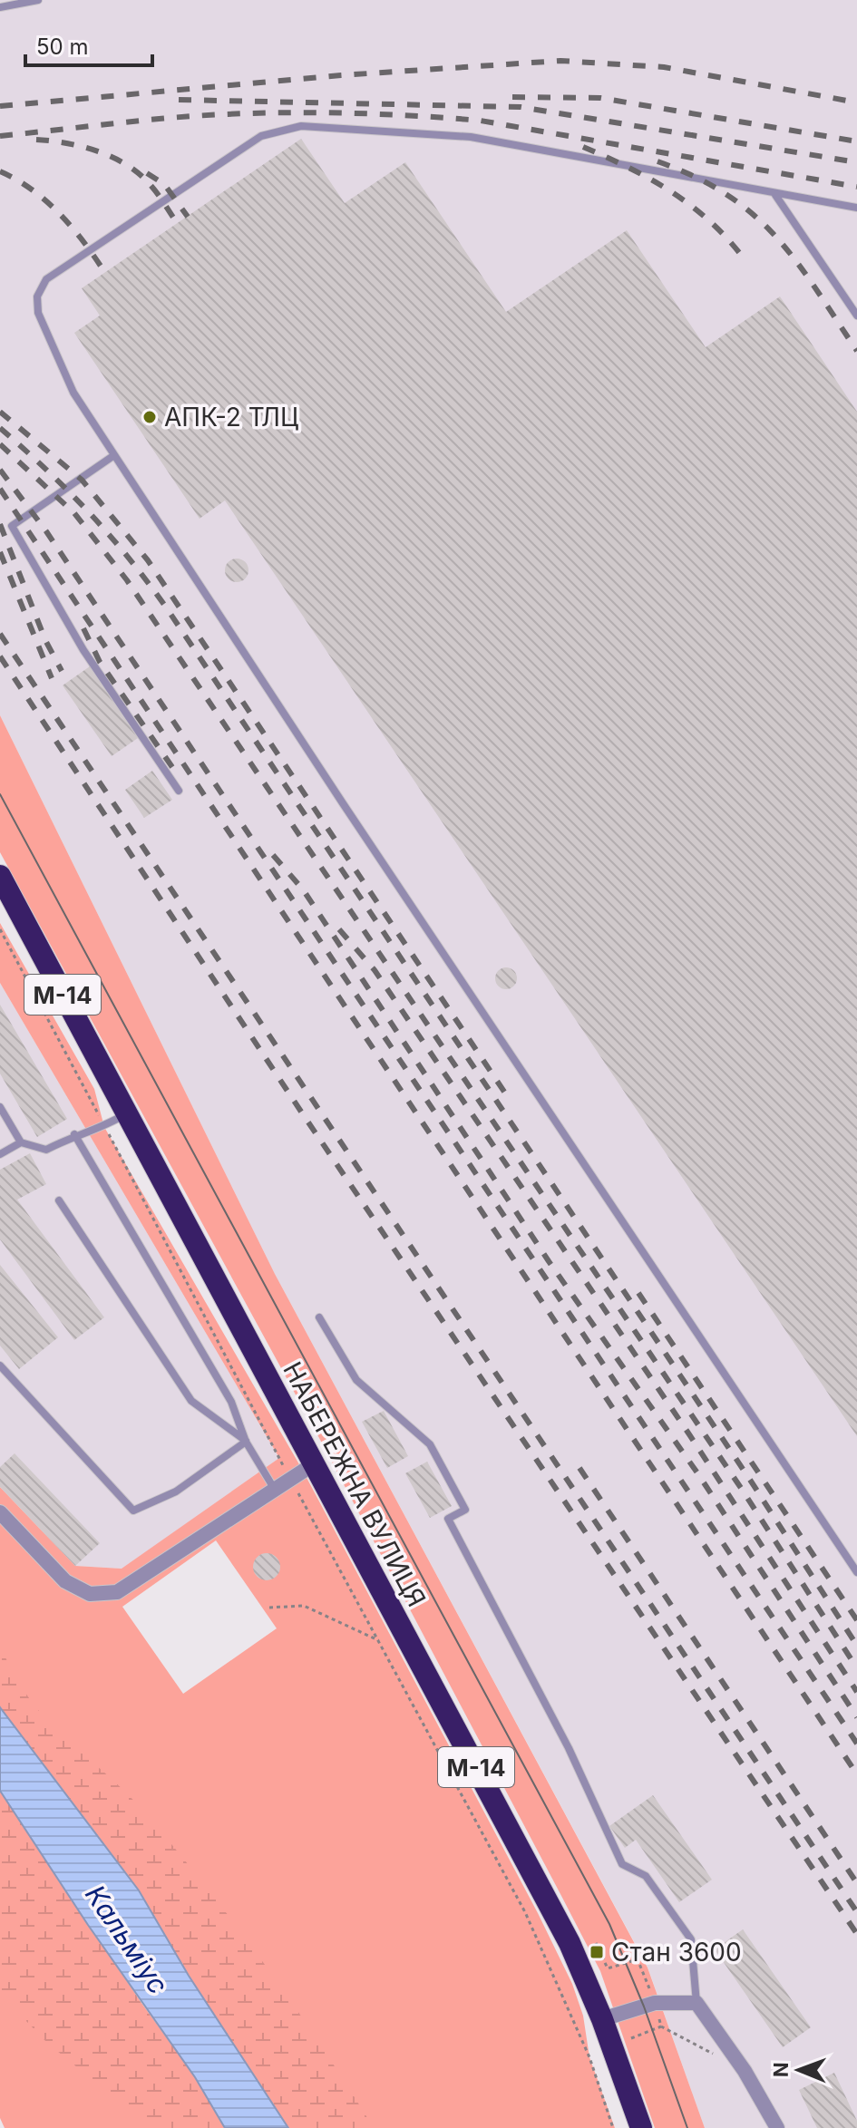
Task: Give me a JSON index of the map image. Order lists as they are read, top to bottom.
{
  "streets": {
    "highway": ["М-14", "НАБЕРЕЖНА ВУЛИЦЯ"]
  },
  "water": ["Кальміус"],
  "places": {
    "other": ["АПК-2 ТЛЦ"],
    "transit": ["Стан 3600"]
  },
  "scale_bar": "50 m",
  "north": "left"
}
